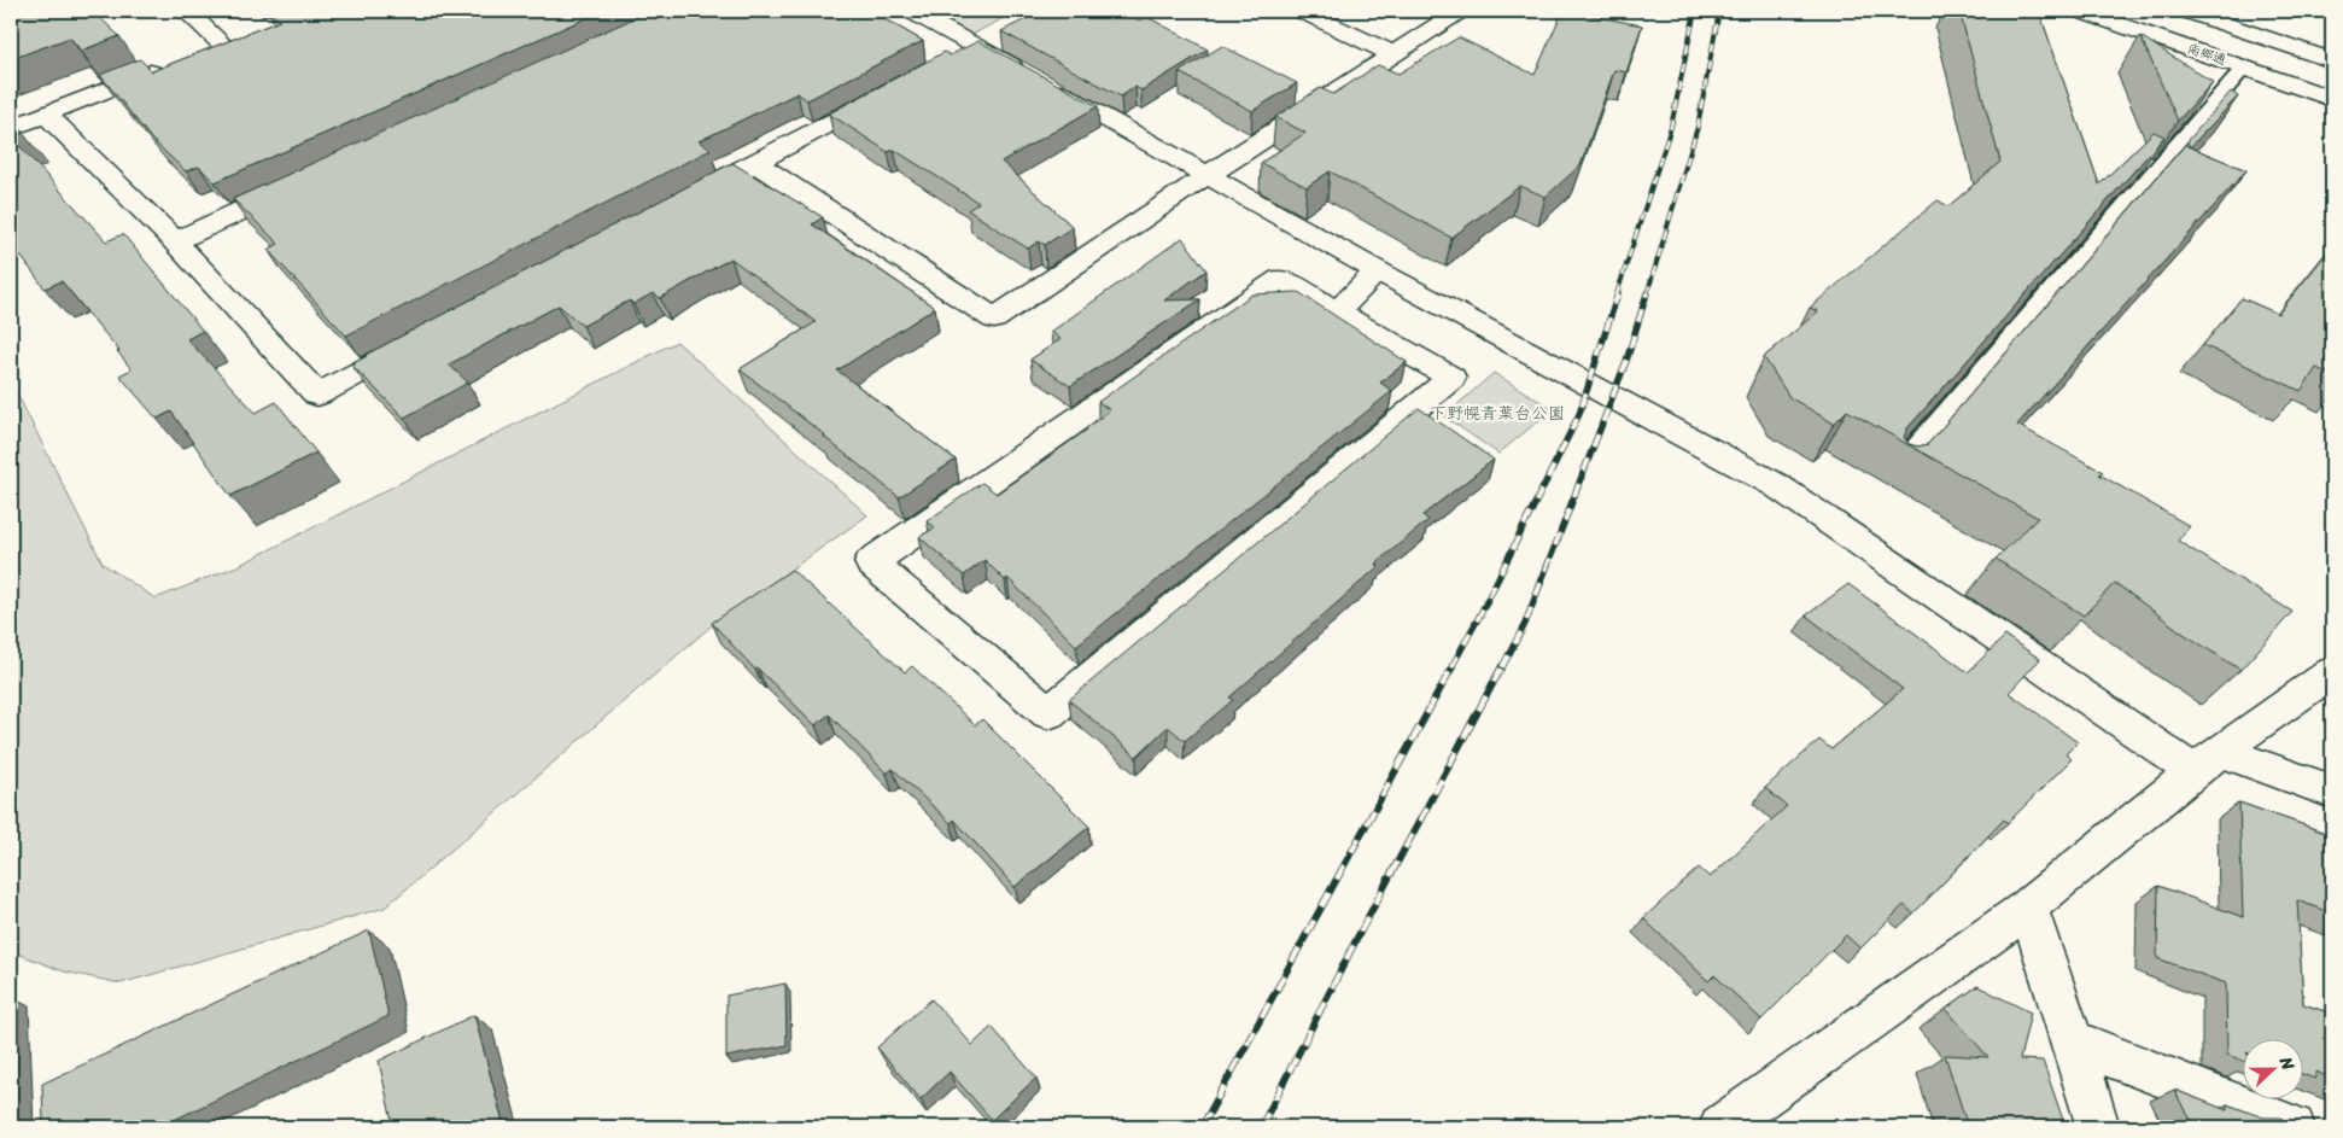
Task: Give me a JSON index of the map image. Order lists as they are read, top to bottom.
{
  "streets": {
    "street": ["南郷通"]
  },
  "parks": ["下野幌青葉台公園"],
  "north": "right"
}
